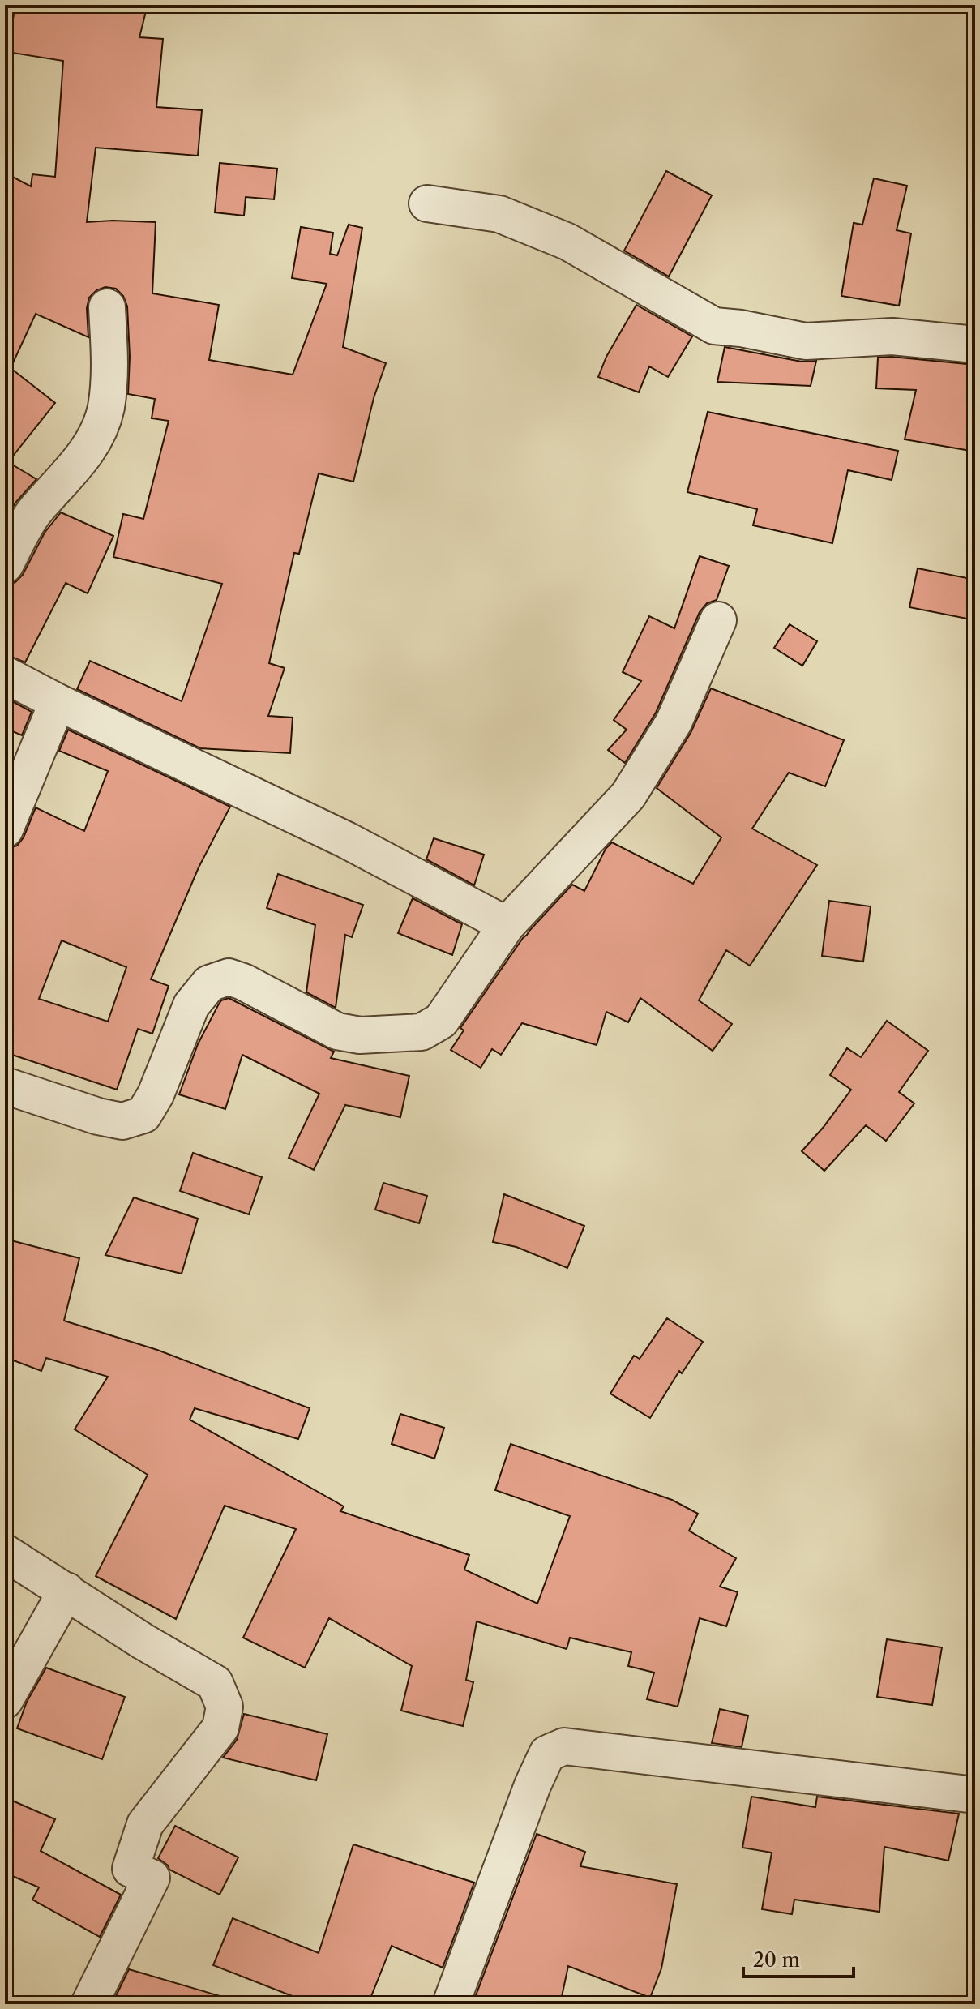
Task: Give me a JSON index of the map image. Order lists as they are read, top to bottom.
{
  "scale_bar": "20 m"
}
